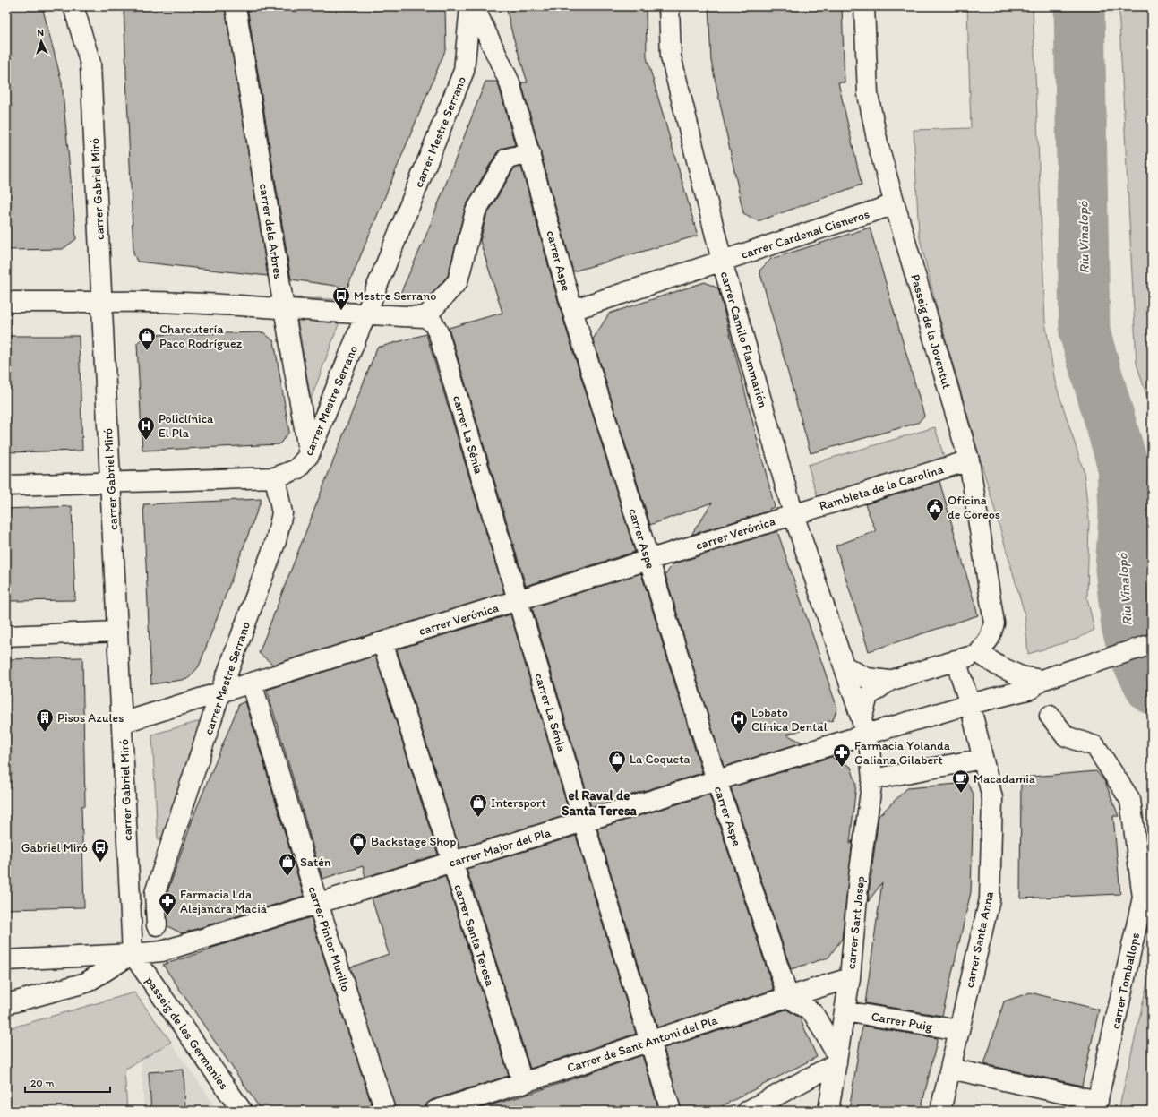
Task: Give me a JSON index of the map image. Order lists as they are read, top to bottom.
{
  "streets": {
    "street": [
      "carrer Mestre Serrano",
      "carrer Gabriel Miró",
      "carrer dels Arbres",
      "carrer Cardenal Cisneros",
      "carrer Aspe",
      "Passeig de la Joventut",
      "carrer Camilo Flammarión",
      "carrer La Sénia",
      "Rambleta de la Carolina",
      "carrer Verónica",
      "carrer Major del Pla",
      "carrer Sant Josep",
      "carrer Santa Teresa",
      "carrer Pintor Murillo",
      "carrer Santa Anna",
      "carrer Tomballops",
      "Carrer Puig",
      "passeig de les Germanies",
      "Carrer de Sant Antoni del Pla"
    ]
  },
  "crossings": [
    ["carrer Mestre Serrano", "carrer dels Arbres"],
    ["carrer Mestre Serrano", "carrer Verónica"],
    ["carrer Gabriel Miró", "carrer Verónica"],
    ["carrer Gabriel Miró", "carrer Major del Pla"],
    ["carrer Gabriel Miró", "passeig de les Germanies"],
    ["carrer Cardenal Cisneros", "carrer Aspe"],
    ["carrer Cardenal Cisneros", "Passeig de la Joventut"],
    ["carrer Cardenal Cisneros", "carrer Camilo Flammarión"],
    ["carrer Aspe", "carrer Verónica"],
    ["carrer Aspe", "carrer Major del Pla"],
    ["carrer Aspe", "Carrer de Sant Antoni del Pla"],
    ["Passeig de la Joventut", "Rambleta de la Carolina"],
    ["carrer Camilo Flammarión", "Rambleta de la Carolina"],
    ["carrer Camilo Flammarión", "carrer Verónica"],
    ["carrer Camilo Flammarión", "carrer Major del Pla"],
    ["carrer Camilo Flammarión", "carrer Sant Josep"],
    ["carrer La Sénia", "carrer Verónica"],
    ["carrer La Sénia", "carrer Major del Pla"],
    ["carrer La Sénia", "Carrer de Sant Antoni del Pla"],
    ["Rambleta de la Carolina", "carrer Verónica"],
    ["carrer Verónica", "carrer Santa Teresa"],
    ["carrer Verónica", "carrer Pintor Murillo"],
    ["carrer Major del Pla", "carrer Sant Josep"],
    ["carrer Major del Pla", "carrer Santa Teresa"],
    ["carrer Major del Pla", "carrer Pintor Murillo"],
    ["carrer Major del Pla", "carrer Santa Anna"],
    ["carrer Major del Pla", "passeig de les Germanies"],
    ["carrer Sant Josep", "Carrer Puig"],
    ["carrer Sant Josep", "Carrer de Sant Antoni del Pla"],
    ["carrer Santa Teresa", "Carrer de Sant Antoni del Pla"],
    ["carrer Santa Anna", "Carrer Puig"]
  ],
  "districts": ["el Raval de Santa Teresa"],
  "water": ["Riu Vinalopó"],
  "places": {
    "bus stop": ["Mestre Serrano", "Gabriel Miró"],
    "shop": [
      "Charcutería Paco Rodríguez",
      "La Coqueta",
      "Intersport",
      "Backstage Shop",
      "Satén"
    ],
    "hospital": ["Policlínica El Pla", "Lobato Clínica Dental"],
    "public building": ["Oficina de Coreos"],
    "building": ["Pisos Azules"],
    "pharmacy": ["Farmacia Yolanda Galiana Gilabert", "Farmacia Lda Alejandra Maciá"],
    "cafe": ["Macadamia"]
  },
  "scale_bar": "20 m",
  "north": "top"
}
